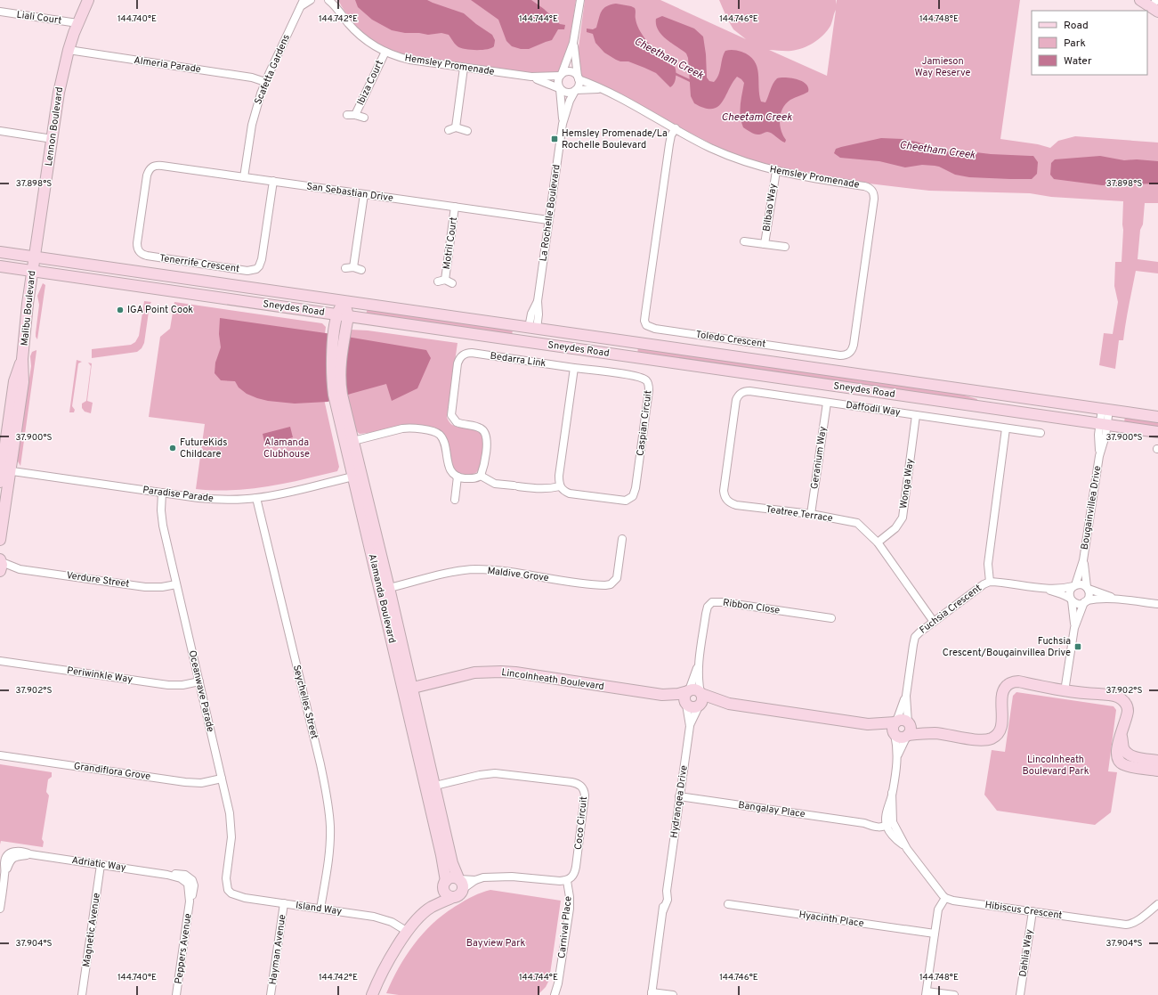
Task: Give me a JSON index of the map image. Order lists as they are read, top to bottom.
{
  "streets": {
    "street": [
      "Liali Court",
      "Almeria Parade",
      "Hemsley Promenade",
      "Scafetta Gardens",
      "Ibiza Court",
      "Lennon Boulevard",
      "San Sebastian Drive",
      "Bilbao Way",
      "La Rochelle Boulevard",
      "Motril Court",
      "Tenerrife Crescent",
      "Malibu Boulevard",
      "Sneydes Road",
      "Toledo Crescent",
      "Bedarra Link",
      "Daffodil Way",
      "Caspian Circuit",
      "Geranium Way",
      "Wonga Way",
      "Paradise Parade",
      "Bougainvillea Drive",
      "Teatree Terrace",
      "Maldive Grove",
      "Verdure Street",
      "Alamanda Boulevard",
      "Ribbon Close",
      "Fuchsia Crescent",
      "Periwinkle Way",
      "Lincolnheath Boulevard",
      "Oceanwave Parade",
      "Seychelles Street",
      "Grandiflora Grove",
      "Hydrangea Drive",
      "Bangalay Place",
      "Coco Circuit",
      "Adriatic Way",
      "Island Way",
      "Hibiscus Crescent",
      "Hyacinth Place",
      "Carnival Place",
      "Magnetic Avenue",
      "Peppers Avenue",
      "Hayman Avenue",
      "Dahlia Way"
    ]
  },
  "crossings": [
    ["Liali Court", "Lennon Boulevard"],
    ["Almeria Parade", "Scafetta Gardens"],
    ["Almeria Parade", "Lennon Boulevard"],
    ["Hemsley Promenade", "Ibiza Court"],
    ["Hemsley Promenade", "Bilbao Way"],
    ["Hemsley Promenade", "La Rochelle Boulevard"],
    ["Hemsley Promenade", "Toledo Crescent"],
    ["Scafetta Gardens", "San Sebastian Drive"],
    ["Lennon Boulevard", "Malibu Boulevard"],
    ["Lennon Boulevard", "Sneydes Road"],
    ["San Sebastian Drive", "La Rochelle Boulevard"],
    ["San Sebastian Drive", "Motril Court"],
    ["San Sebastian Drive", "Tenerrife Crescent"],
    ["La Rochelle Boulevard", "Sneydes Road"],
    ["Malibu Boulevard", "Sneydes Road"],
    ["Malibu Boulevard", "Paradise Parade"],
    ["Sneydes Road", "Bougainvillea Drive"],
    ["Sneydes Road", "Alamanda Boulevard"],
    ["Bedarra Link", "Caspian Circuit"],
    ["Daffodil Way", "Geranium Way"],
    ["Daffodil Way", "Wonga Way"],
    ["Daffodil Way", "Teatree Terrace"],
    ["Geranium Way", "Teatree Terrace"],
    ["Wonga Way", "Teatree Terrace"],
    ["Paradise Parade", "Alamanda Boulevard"],
    ["Paradise Parade", "Oceanwave Parade"],
    ["Paradise Parade", "Seychelles Street"],
    ["Bougainvillea Drive", "Fuchsia Crescent"],
    ["Teatree Terrace", "Fuchsia Crescent"],
    ["Maldive Grove", "Alamanda Boulevard"],
    ["Verdure Street", "Oceanwave Parade"],
    ["Alamanda Boulevard", "Lincolnheath Boulevard"],
    ["Alamanda Boulevard", "Coco Circuit"],
    ["Ribbon Close", "Lincolnheath Boulevard"],
    ["Ribbon Close", "Hydrangea Drive"],
    ["Periwinkle Way", "Oceanwave Parade"],
    ["Lincolnheath Boulevard", "Hydrangea Drive"],
    ["Oceanwave Parade", "Grandiflora Grove"],
    ["Oceanwave Parade", "Island Way"],
    ["Seychelles Street", "Island Way"],
    ["Hydrangea Drive", "Bangalay Place"],
    ["Coco Circuit", "Carnival Place"],
    ["Adriatic Way", "Magnetic Avenue"],
    ["Adriatic Way", "Peppers Avenue"],
    ["Island Way", "Hayman Avenue"],
    ["Hibiscus Crescent", "Dahlia Way"]
  ],
  "water": ["Cheetham Creek", "Cheetam Creek"],
  "parks": [
    "Jamieson Way Reserve",
    "Alamanda Clubhouse",
    "Lincolnheath Boulevard Park",
    "Bayview Park"
  ],
  "places": {
    "transit": ["Hemsley Promenade/La Rochelle Boulevard", "Fuchsia Crescent/Bougainvillea Drive"],
    "other": ["IGA Point Cook", "FutureKids Childcare"]
  },
  "legend": ["Road", "Park", "Water"],
  "coordinates": [
    "144.740°E",
    "144.742°E",
    "144.744°E",
    "144.746°E",
    "144.748°E",
    "37.898°S",
    "37.900°S",
    "37.902°S",
    "37.904°S"
  ]
}
